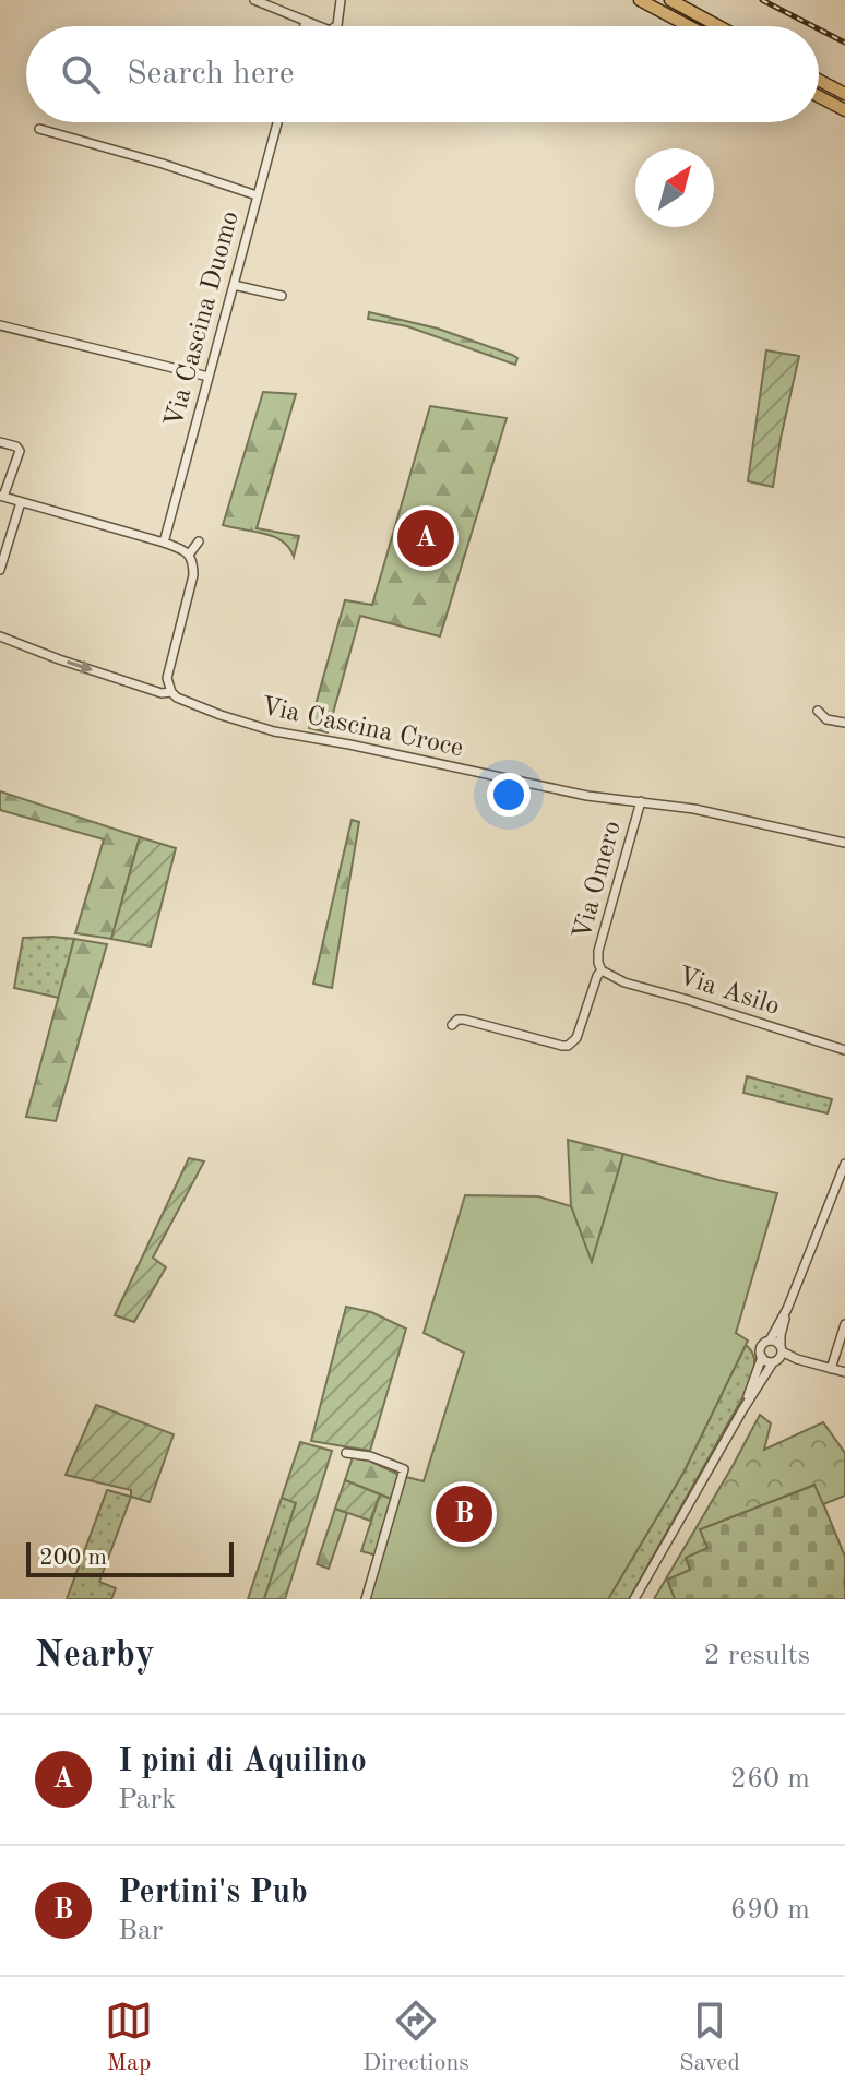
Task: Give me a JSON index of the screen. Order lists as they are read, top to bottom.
{
  "streets": {
    "street": [
      "Via Cascina Duomo",
      "Via Cascina Croce",
      "Via Omero",
      "Via Asilo"
    ]
  },
  "crossings": [
    ["Via Cascina Croce", "Via Omero"],
    ["Via Omero", "Via Asilo"]
  ],
  "scale_bar": "200 m",
  "north": "top right",
  "page": {
    "search": "Search here",
    "pins": ["A", "B"],
    "scale": "200 m",
    "heading": ["Nearby", "2 results"],
    "list": [
      {
        "mark": "A",
        "name": "I pini di Aquilino",
        "note": "Park",
        "value": "260 m"
      },
      {
        "mark": "B",
        "name": "Pertini's Pub",
        "note": "Bar",
        "value": "690 m"
      }
    ],
    "nav": ["Map", "Directions", "Saved"]
  }
}
